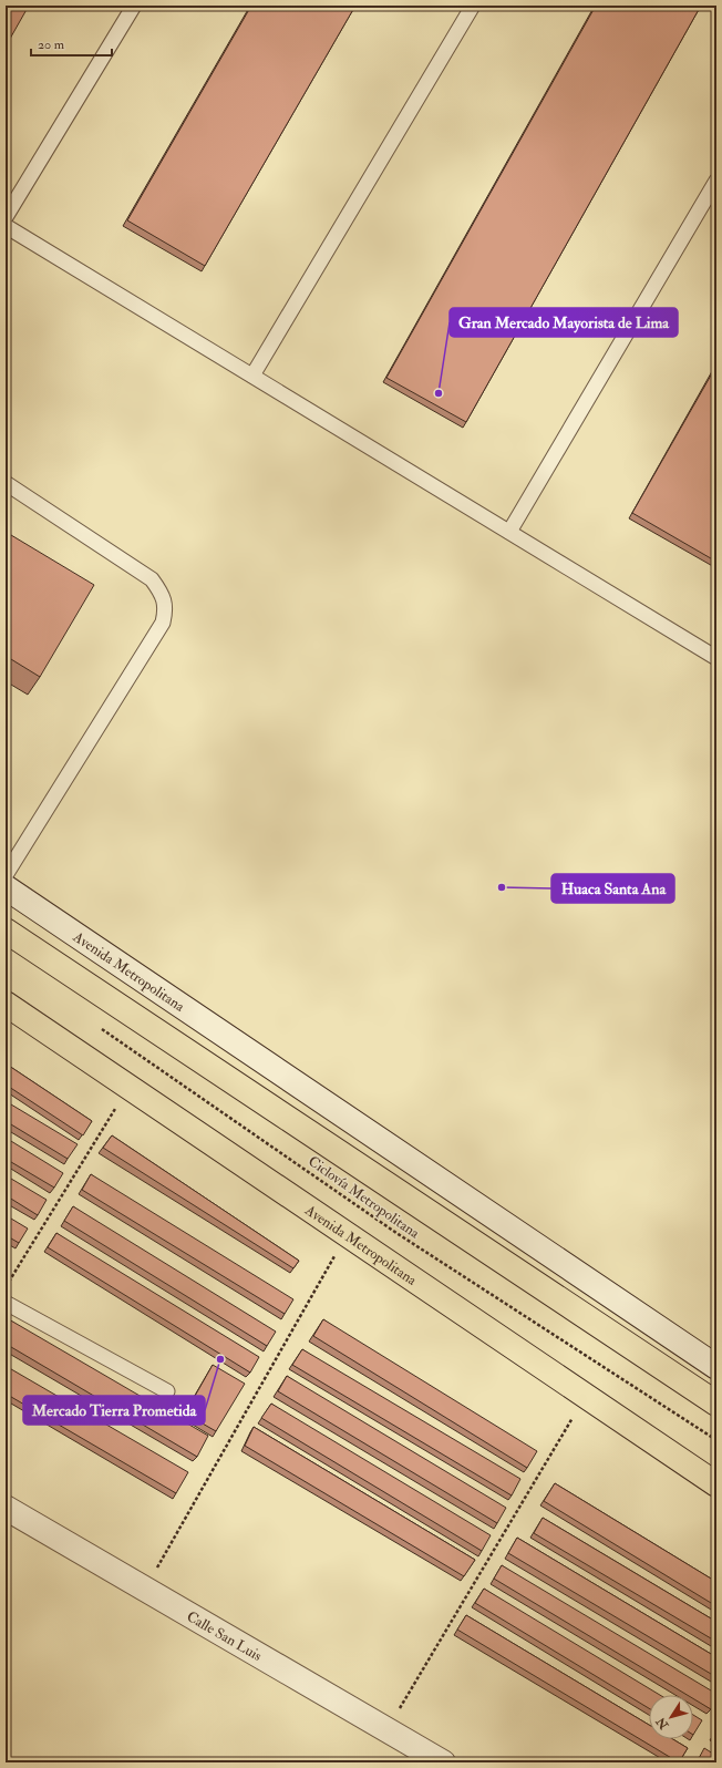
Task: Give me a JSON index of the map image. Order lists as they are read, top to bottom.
{
  "streets": {
    "main road": ["Avenida Metropolitana"],
    "street": ["Calle San Luis"],
    "path": ["Ciclovía Metropolitana"]
  },
  "places": ["Gran Mercado Mayorista de Lima", "Huaca Santa Ana", "Mercado Tierra Prometida"],
  "scale_bar": "20 m",
  "north": "bottom left"
}
